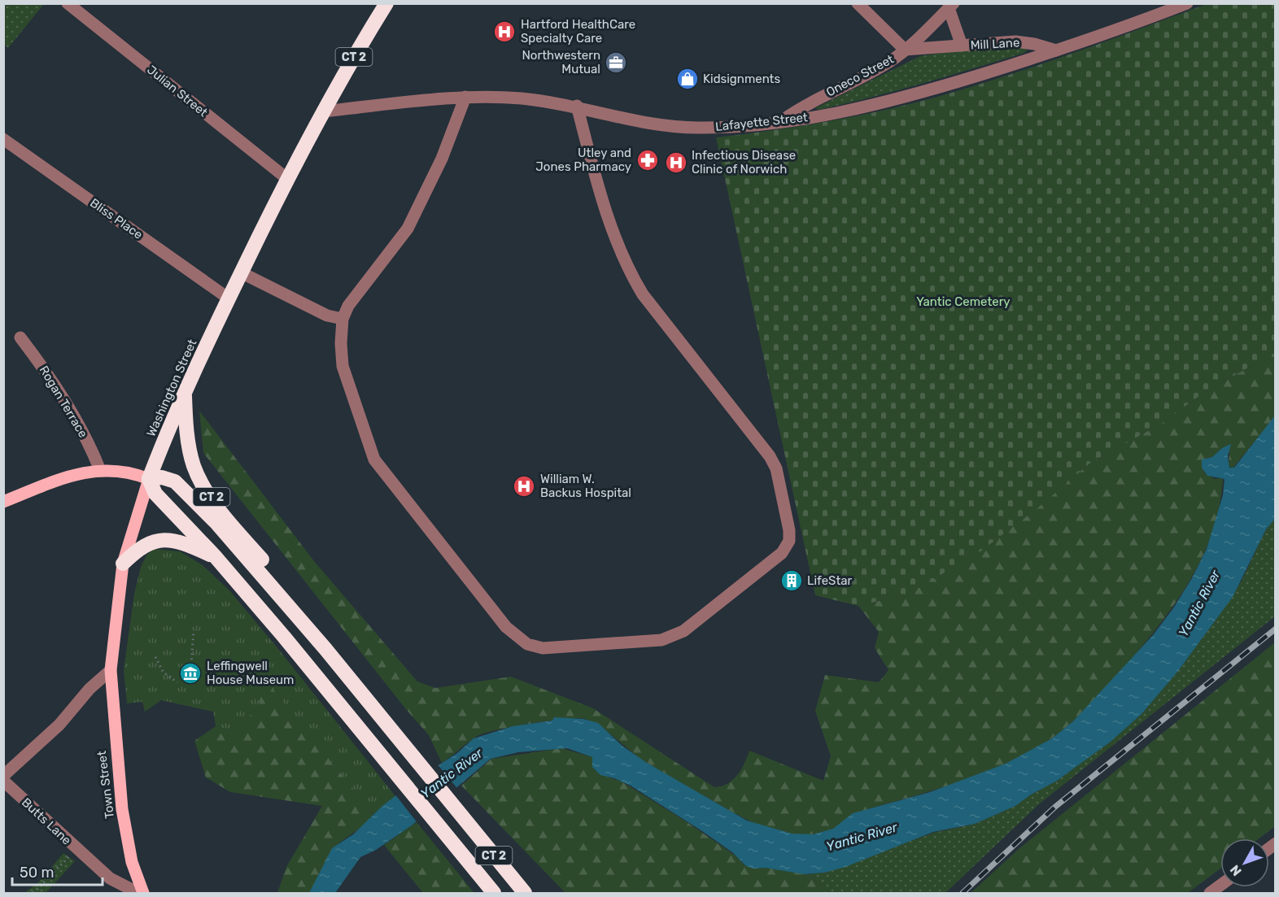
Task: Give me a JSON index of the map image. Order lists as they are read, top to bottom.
{
  "streets": {
    "highway": ["CT 2", "Washington Street"],
    "main road": ["Town Street"],
    "street": [
      "Mill Lane",
      "Oneco Street",
      "Julian Street",
      "Lafayette Street",
      "Bliss Place",
      "Rogan Terrace",
      "Butts Lane"
    ]
  },
  "crossings": [
    ["Mill Lane", "Oneco Street"],
    ["Mill Lane", "Lafayette Street"],
    ["CT 2", "Washington Street"],
    ["Oneco Street", "Lafayette Street"],
    ["Julian Street", "Washington Street"],
    ["Lafayette Street", "Washington Street"],
    ["Bliss Place", "Washington Street"],
    ["Washington Street", "Town Street"]
  ],
  "water": ["Yantic River"],
  "parks": ["Yantic Cemetery"],
  "places": {
    "hospital": ["Hartford HealthCare Specialty Care", "Infectious Disease Clinic of Norwich", "William W. Backus Hospital"],
    "office": ["Northwestern Mutual"],
    "shop": ["Kidsignments"],
    "pharmacy": ["Utley and Jones Pharmacy"],
    "building": ["LifeStar"],
    "museum": ["Leffingwell House Museum"]
  },
  "scale_bar": "50 m",
  "north": "bottom left"
}
